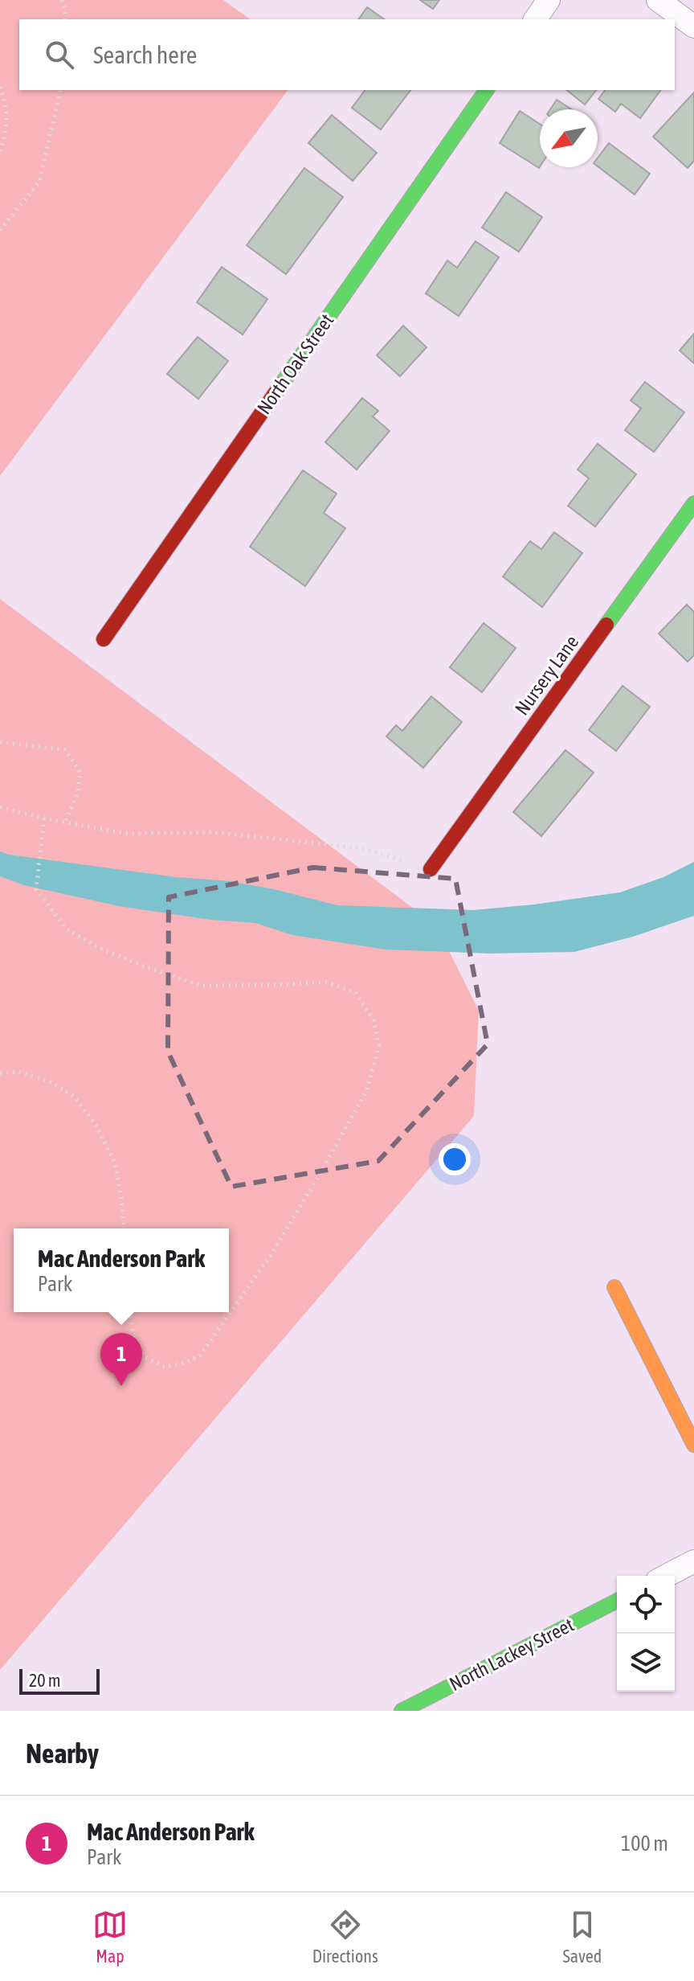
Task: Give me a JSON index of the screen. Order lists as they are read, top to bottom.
{
  "streets": {
    "street": ["North Oak Street", "Nursery Lane", "North Lackey Street"]
  },
  "scale_bar": "20 m",
  "north": "bottom left",
  "page": {
    "search": "Search here",
    "popup": ["Mac Anderson Park", "Park"],
    "pins": "1",
    "scale": "20 m",
    "heading": "Nearby",
    "list": [
      {
        "mark": "1",
        "name": "Mac Anderson Park",
        "note": "Park",
        "value": "100 m"
      }
    ],
    "nav": ["Map", "Directions", "Saved"]
  }
}
